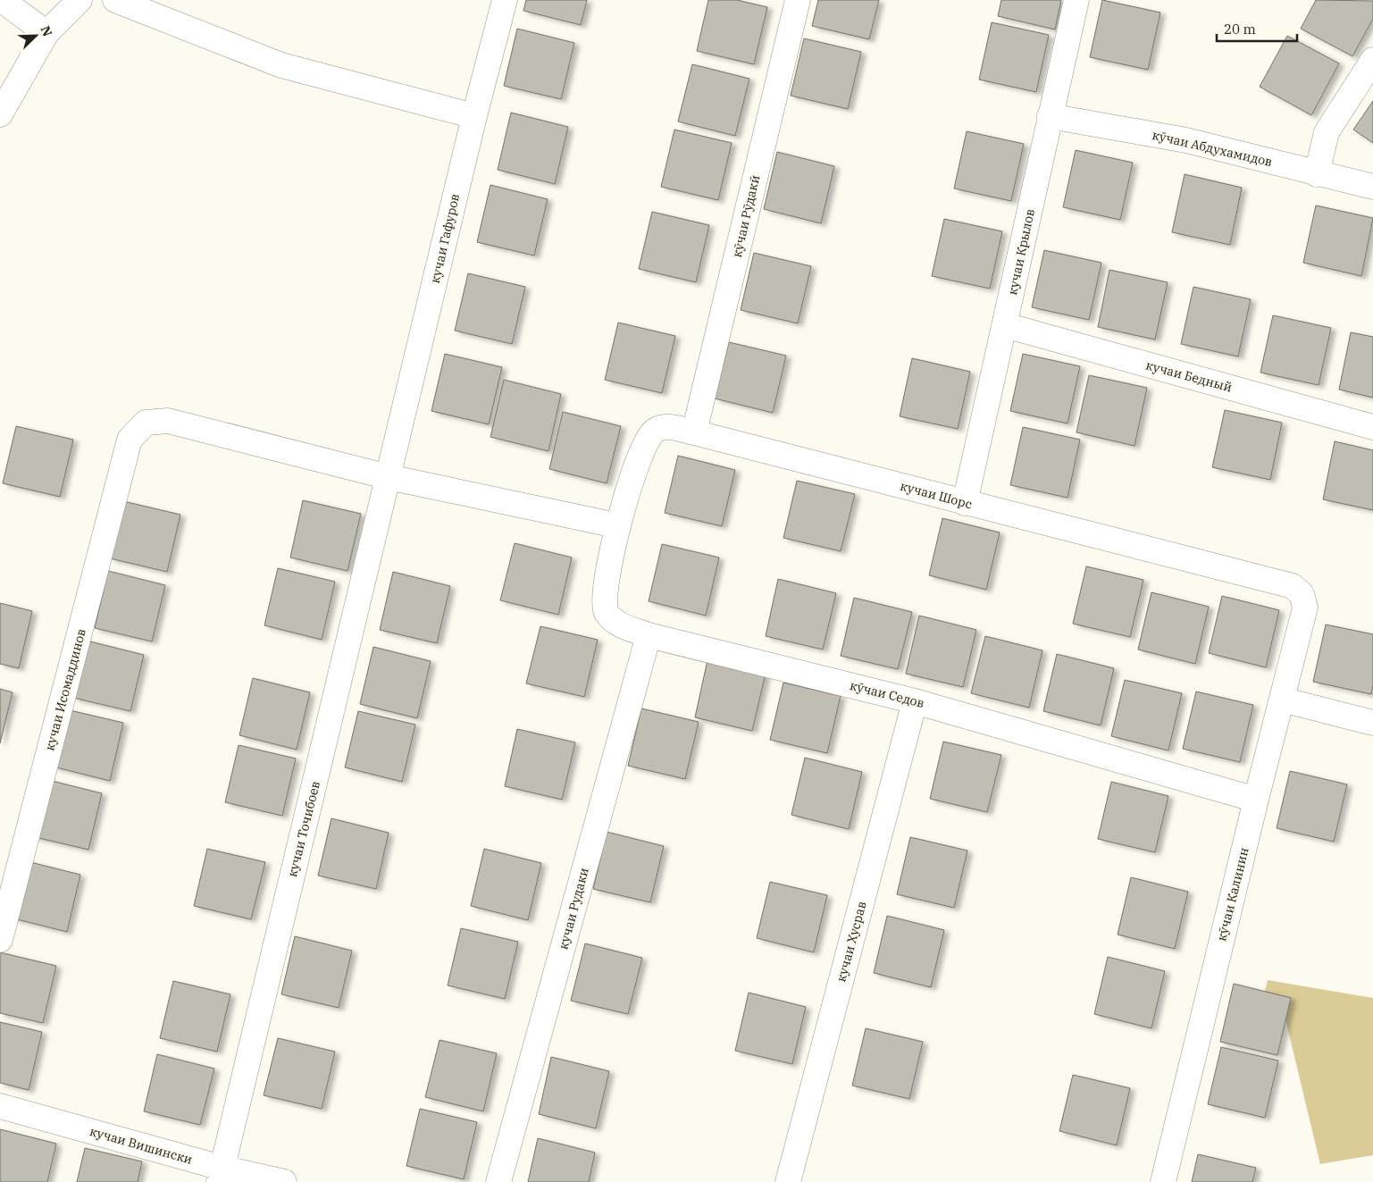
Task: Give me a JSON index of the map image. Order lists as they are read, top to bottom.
{
  "streets": {
    "street": [
      "кӯчаи Абдухамидов",
      "кӯчаи Рӯдакӣ",
      "кучаи Гафуров",
      "кучаи Крылов",
      "кучаи Бедный",
      "кучаи Шорс",
      "кучаи Исомаддинов",
      "кӯчаи Седов",
      "кучаи Точибоев",
      "кӯчаи Калинин",
      "кучаи Рудаки",
      "кучаи Хусрав",
      "кучаи Вишински"
    ]
  },
  "crossings": [
    ["кӯчаи Абдухамидов", "кучаи Крылов"],
    ["кӯчаи Рӯдакӣ", "кучаи Шорс"],
    ["кучаи Гафуров", "кучаи Исомаддинов"],
    ["кучаи Гафуров", "кучаи Точибоев"],
    ["кучаи Крылов", "кучаи Бедный"],
    ["кучаи Крылов", "кучаи Шорс"],
    ["кучаи Шорс", "кӯчаи Седов"],
    ["кучаи Шорс", "кӯчаи Калинин"],
    ["кучаи Исомаддинов", "кучаи Точибоев"],
    ["кӯчаи Седов", "кӯчаи Калинин"],
    ["кӯчаи Седов", "кучаи Рудаки"],
    ["кӯчаи Седов", "кучаи Хусрав"],
    ["кучаи Точибоев", "кучаи Вишински"]
  ],
  "scale_bar": "20 m",
  "north": "top right"
}
